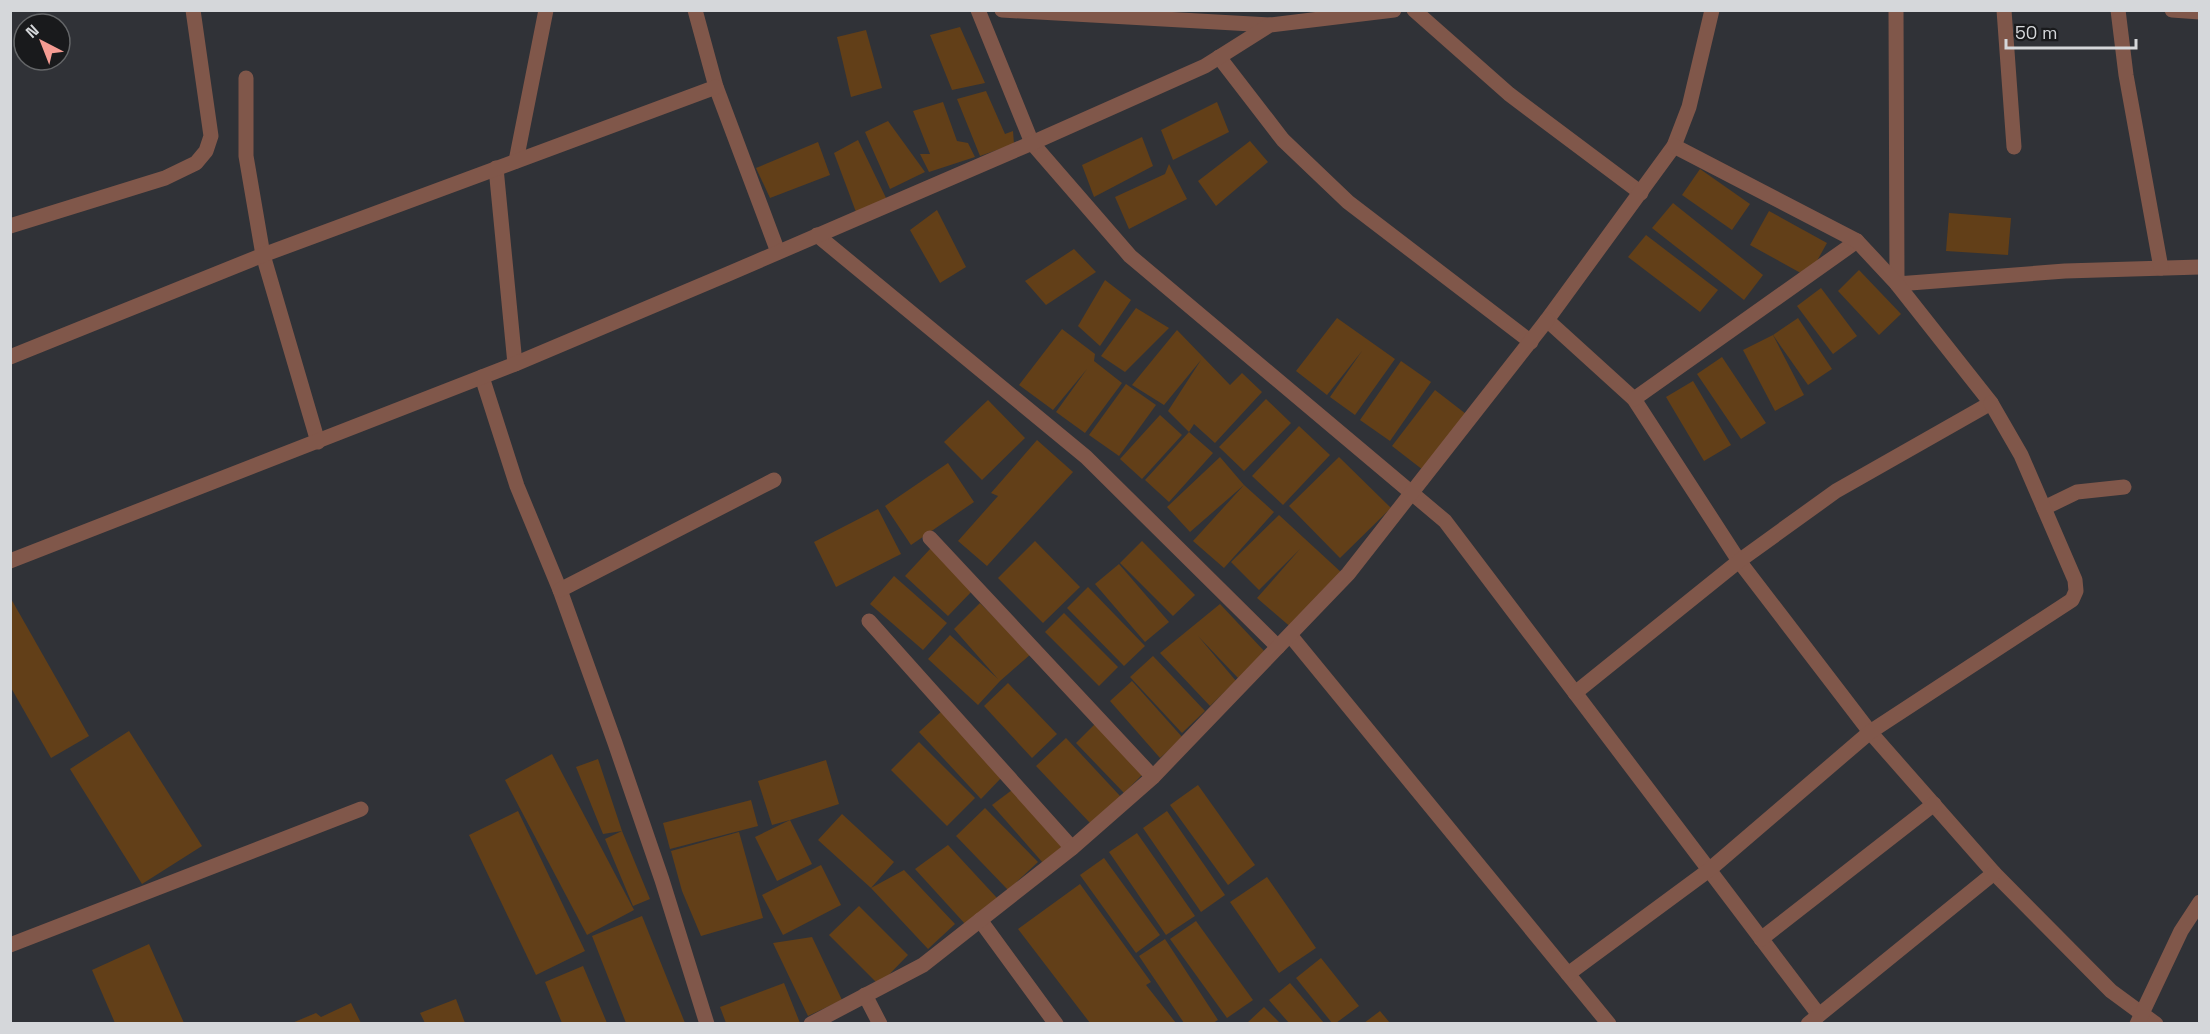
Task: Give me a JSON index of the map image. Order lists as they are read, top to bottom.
{
  "scale_bar": "50 m",
  "north": "top left"
}
